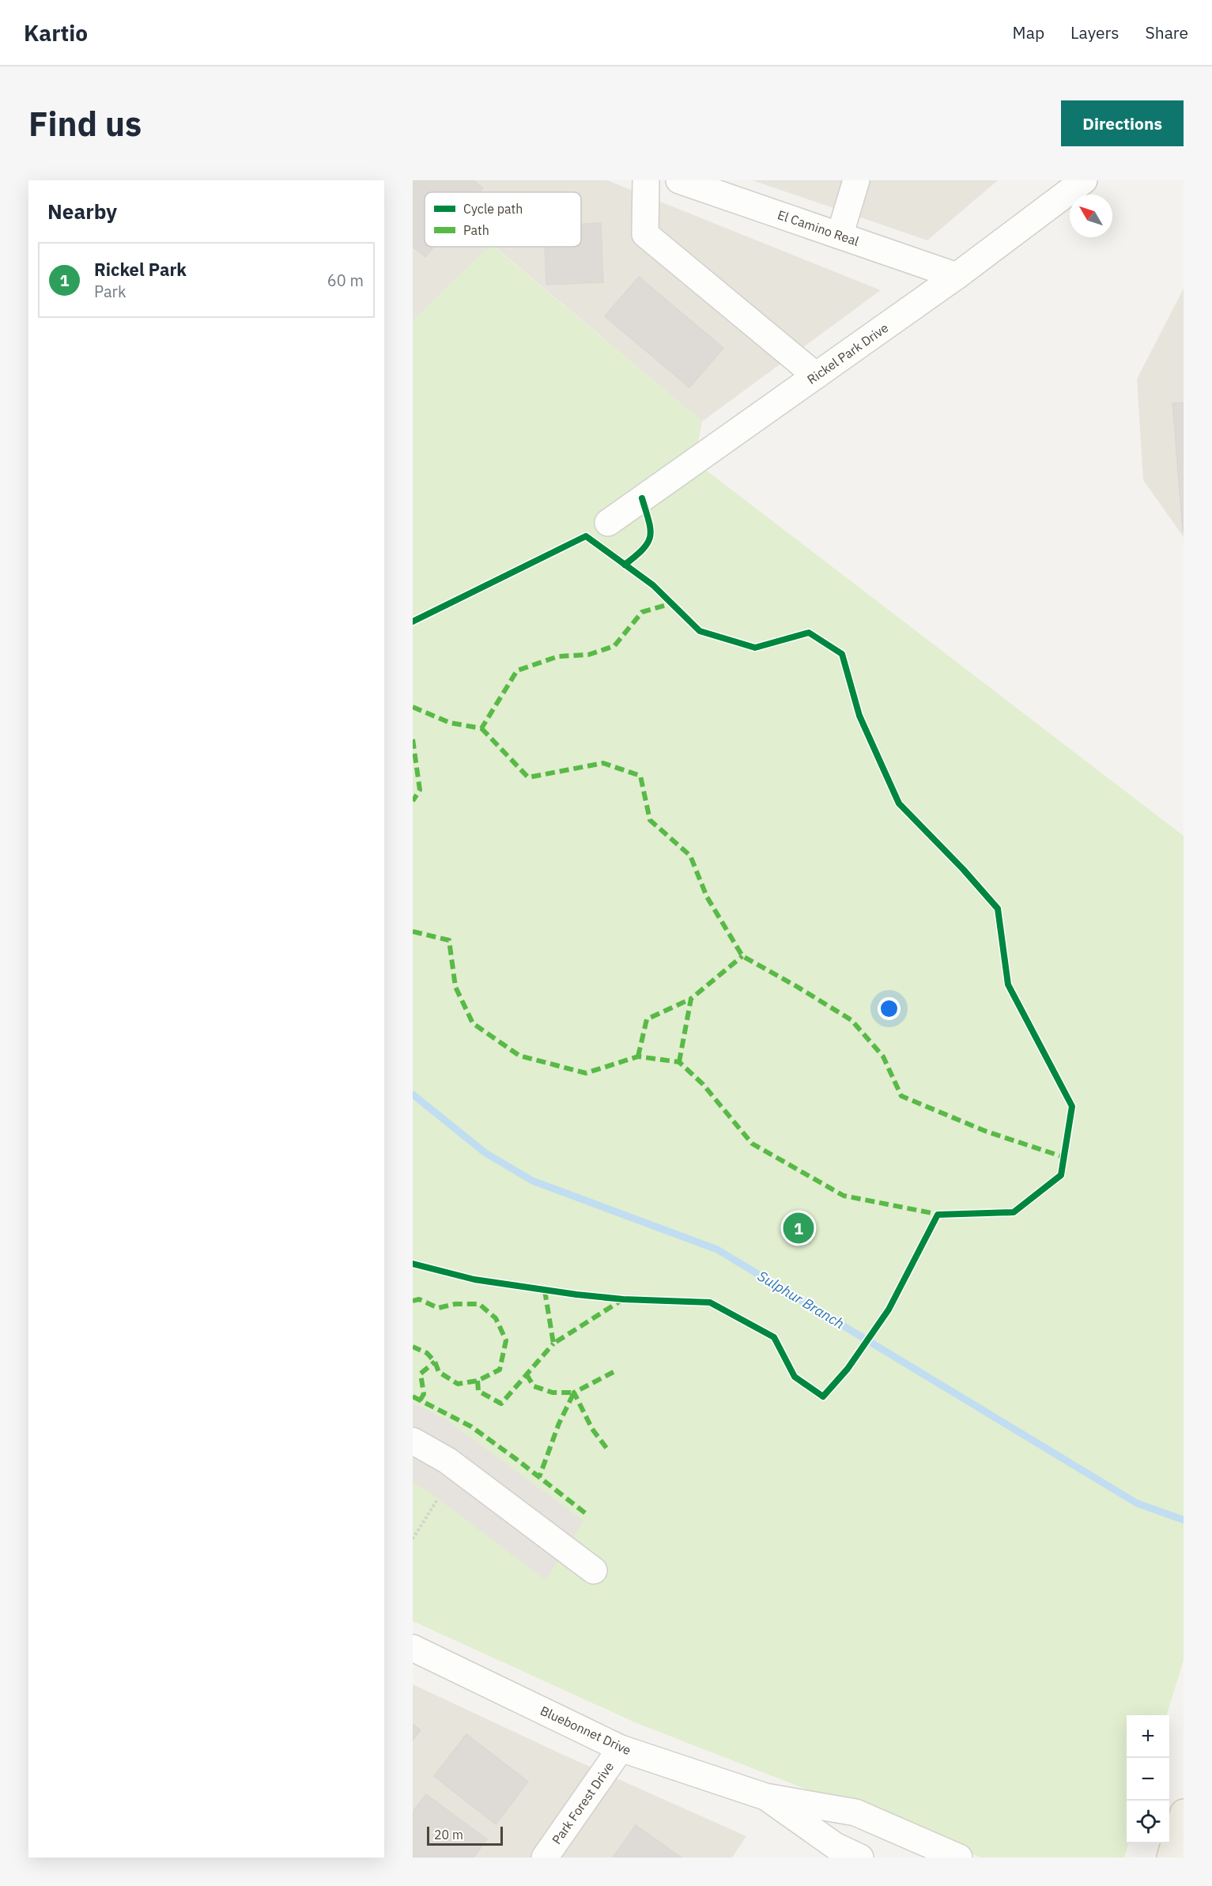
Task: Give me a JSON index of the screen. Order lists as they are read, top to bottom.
{
  "streets": {
    "street": [
      "El Camino Real",
      "Rickel Park Drive",
      "Bluebonnet Drive",
      "Park Forest Drive"
    ]
  },
  "crossings": [
    ["El Camino Real", "Rickel Park Drive"],
    ["Bluebonnet Drive", "Park Forest Drive"]
  ],
  "water": ["Sulphur Branch"],
  "legend": ["Cycle path", "Path"],
  "scale_bar": "20 m",
  "north": "top left",
  "page": {
    "header": "Kartio",
    "nav": ["Map", "Layers", "Share"],
    "buttons": "Directions",
    "title": "Find us",
    "heading": "Nearby",
    "list": [
      {
        "mark": "1",
        "name": "Rickel Park",
        "note": "Park",
        "value": "60 m"
      }
    ],
    "pins": "1",
    "map_buttons": ["+", "−"],
    "scale": "20 m"
  }
}
